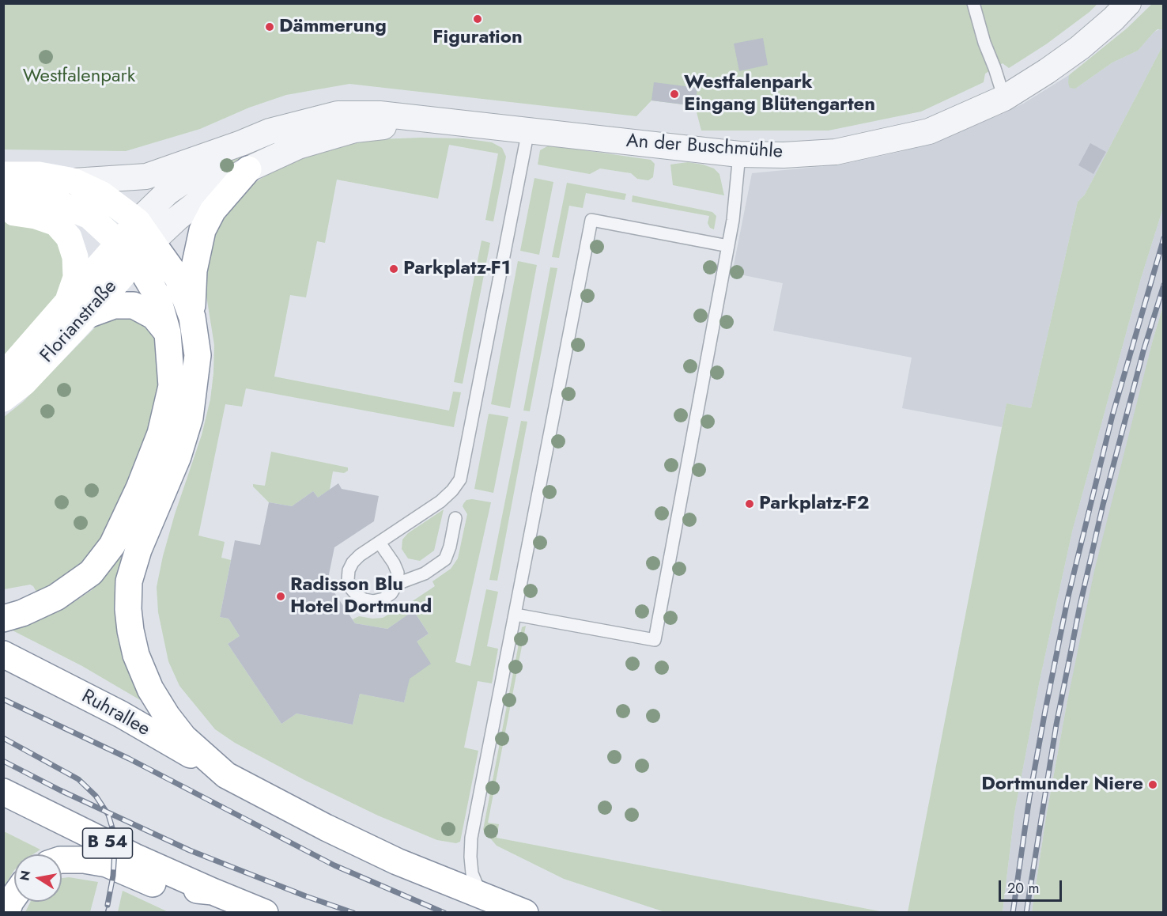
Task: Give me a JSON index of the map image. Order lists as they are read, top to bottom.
{
  "streets": {
    "main road": ["Florianstraße", "Ruhrallee", "B 54"],
    "street": ["An der Buschmühle"]
  },
  "crossings": [
    ["An der Buschmühle", "Florianstraße"]
  ],
  "parks": ["Westfalenpark"],
  "places": [
    "Figuration",
    "Dämmerung",
    "Westfalenpark Eingang Blütengarten",
    "Parkplatz-F1",
    "Parkplatz-F2",
    "Radisson Blu Hotel Dortmund",
    "Dortmunder Niere"
  ],
  "scale_bar": "20 m",
  "north": "left"
}
